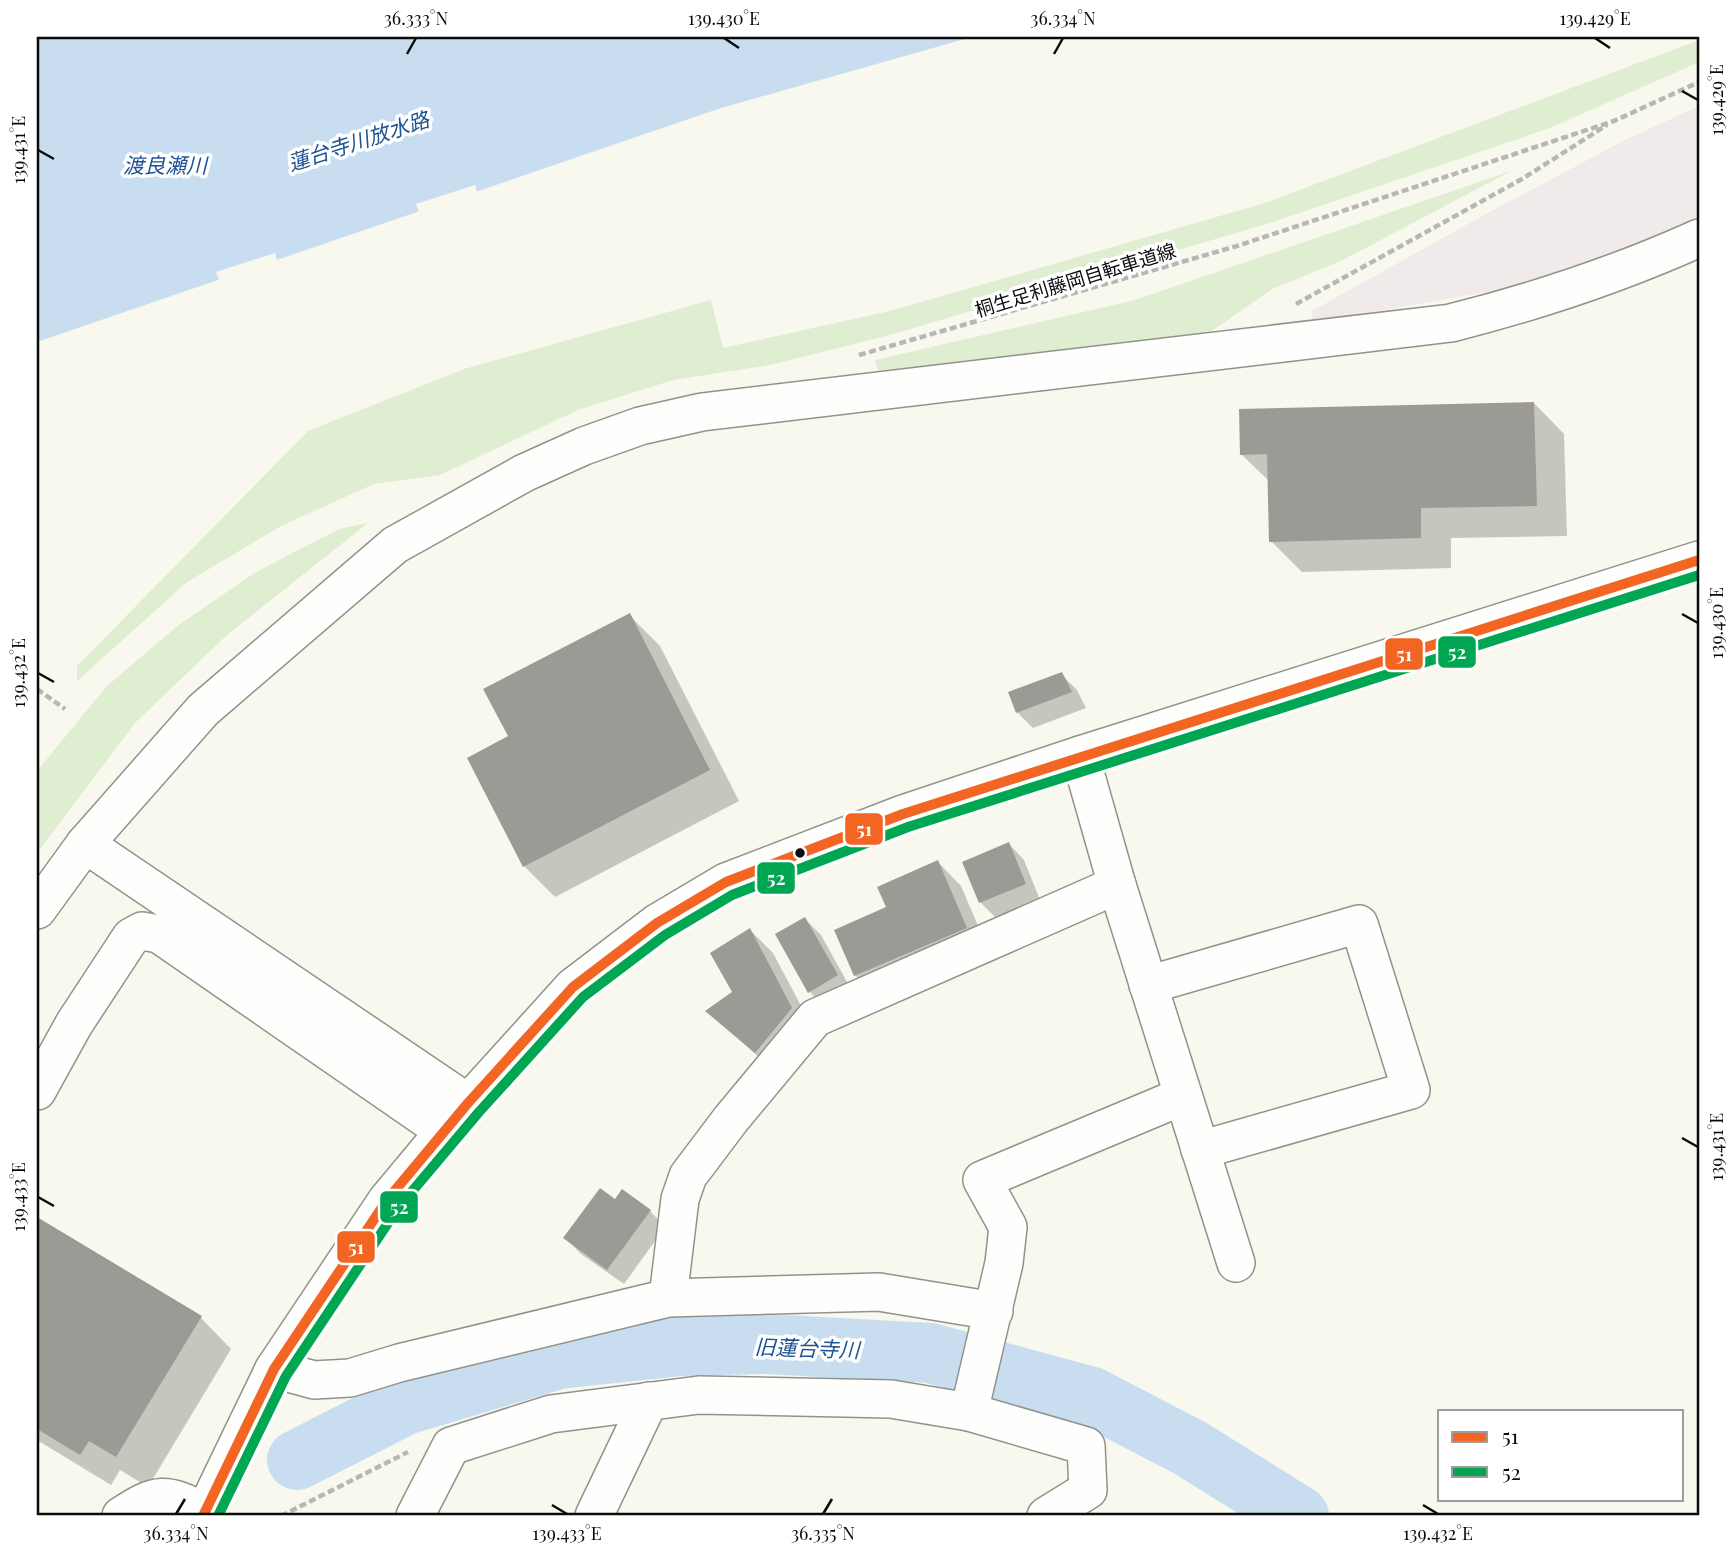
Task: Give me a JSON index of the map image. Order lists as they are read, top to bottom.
{
  "streets": {
    "path": ["桐生足利藤岡自転車道線"]
  },
  "water": ["蓮台寺川放水路", "渡良瀬川", "旧蓮台寺川"],
  "lines": ["transit line 51", "transit line 52"],
  "legend": ["51", "52"],
  "coordinates": [
    "36.333°N",
    "139.430°E",
    "36.334°N",
    "139.429°E",
    "139.431°E",
    "139.432°E",
    "139.433°E",
    "36.335°N"
  ]
}
